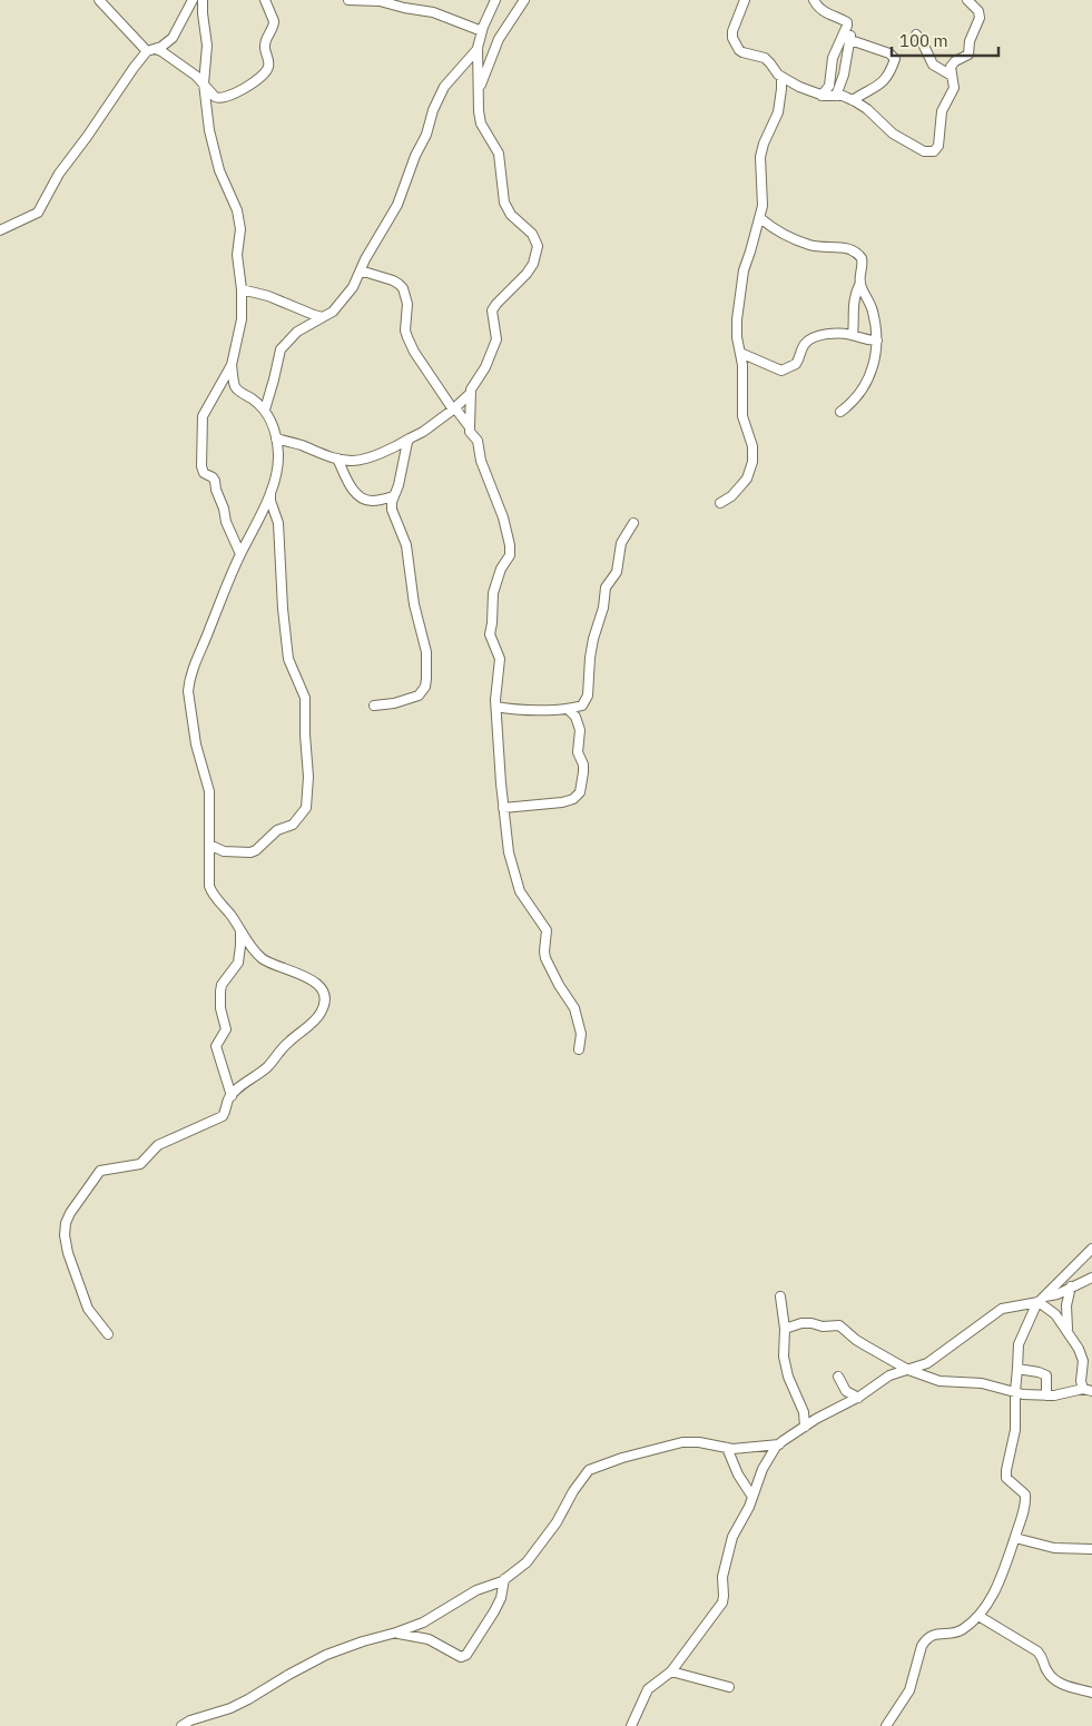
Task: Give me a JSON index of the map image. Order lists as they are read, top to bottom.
{
  "scale_bar": "100 m"
}
